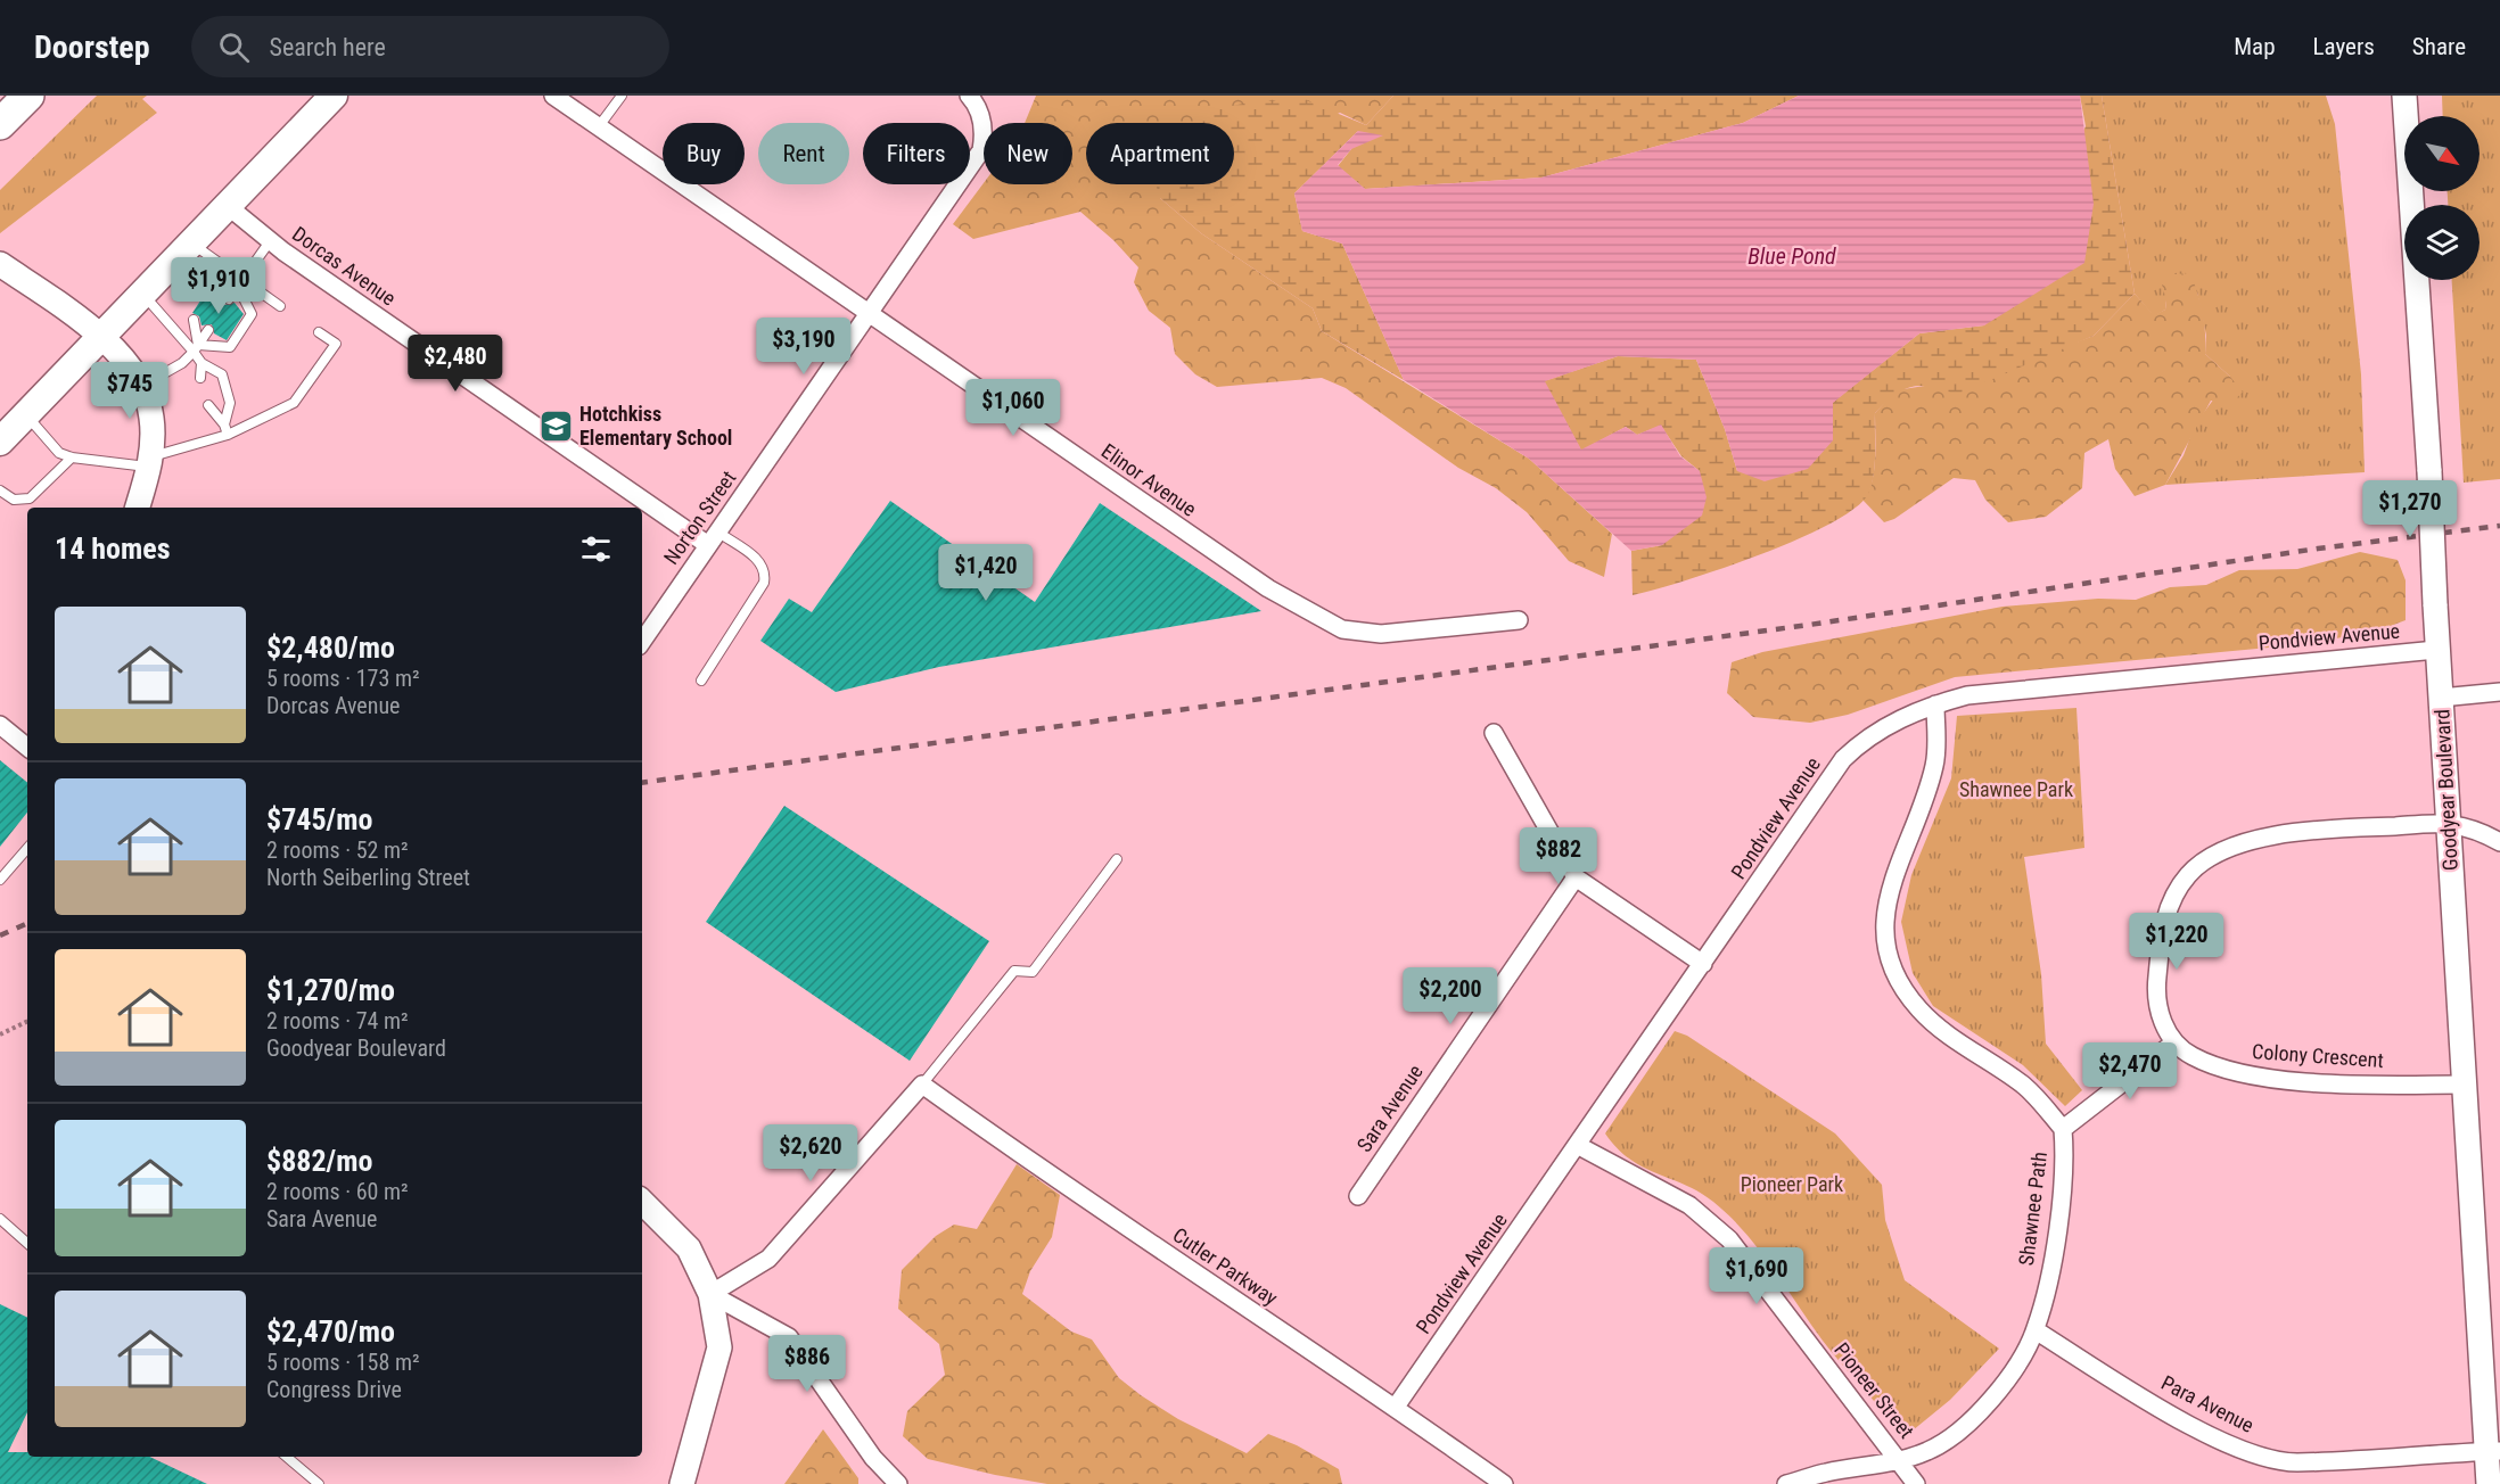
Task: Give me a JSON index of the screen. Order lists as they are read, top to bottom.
{
  "streets": {
    "street": [
      "Dorcas Avenue",
      "Elinor Avenue",
      "Norton Street",
      "Pondview Avenue",
      "Goodyear Boulevard",
      "Colony Crescent",
      "Sara Avenue",
      "Shawnee Path",
      "Cutler Parkway",
      "Pioneer Street",
      "Para Avenue"
    ]
  },
  "crossings": [
    ["Dorcas Avenue", "Norton Street"],
    ["Elinor Avenue", "Norton Street"],
    ["Pondview Avenue", "Goodyear Boulevard"],
    ["Pondview Avenue", "Shawnee Path"],
    ["Pondview Avenue", "Cutler Parkway"],
    ["Pondview Avenue", "Pioneer Street"],
    ["Goodyear Boulevard", "Colony Crescent"],
    ["Goodyear Boulevard", "Para Avenue"],
    ["Shawnee Path", "Pioneer Street"],
    ["Shawnee Path", "Para Avenue"]
  ],
  "water": ["Blue Pond"],
  "parks": ["Shawnee Park", "Pioneer Park"],
  "places": {
    "school or university": ["Hotchkiss Elementary School"]
  },
  "north": "bottom right",
  "page": {
    "header": "Doorstep",
    "search": "Search here",
    "nav": ["Map", "Layers", "Share"],
    "chip": [
      "Buy",
      "Rent",
      "Filters",
      "New",
      "Apartment"
    ],
    "price": [
      "$1,910",
      "$3,190",
      "$2,480",
      "$745",
      "$1,060",
      "$1,270",
      "$1,420",
      "$882",
      "$1,220",
      "$2,200",
      "$2,470",
      "$2,620",
      "$1,690",
      "$886"
    ],
    "heading": "14 homes",
    "list": [
      {
        "name": "$2,480/mo",
        "note": "5 rooms · 173 m² · Dorcas Avenue"
      },
      {
        "name": "$745/mo",
        "note": "2 rooms · 52 m² · North Seiberling Street"
      },
      {
        "name": "$1,270/mo",
        "note": "2 rooms · 74 m² · Goodyear Boulevard"
      },
      {
        "name": "$882/mo",
        "note": "2 rooms · 60 m² · Sara Avenue"
      },
      {
        "name": "$2,470/mo",
        "note": "5 rooms · 158 m² · Congress Drive"
      }
    ]
  }
}
